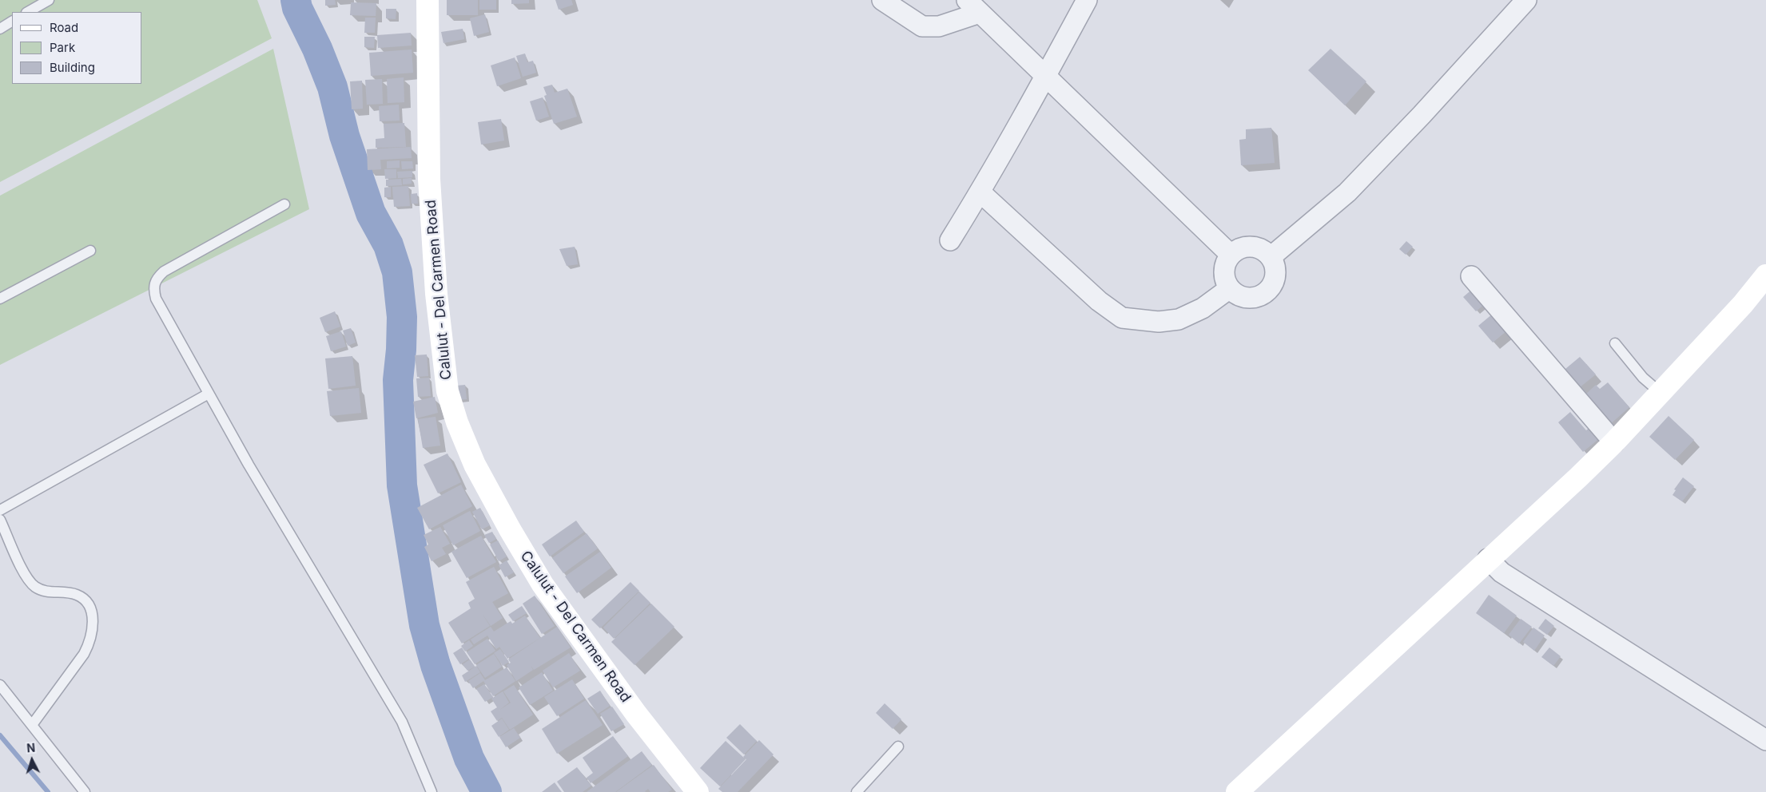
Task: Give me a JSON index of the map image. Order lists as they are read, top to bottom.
{
  "streets": {
    "main road": ["Calulut - Del Carmen Road"]
  },
  "legend": ["Road", "Park", "Building"],
  "north": "top"
}
